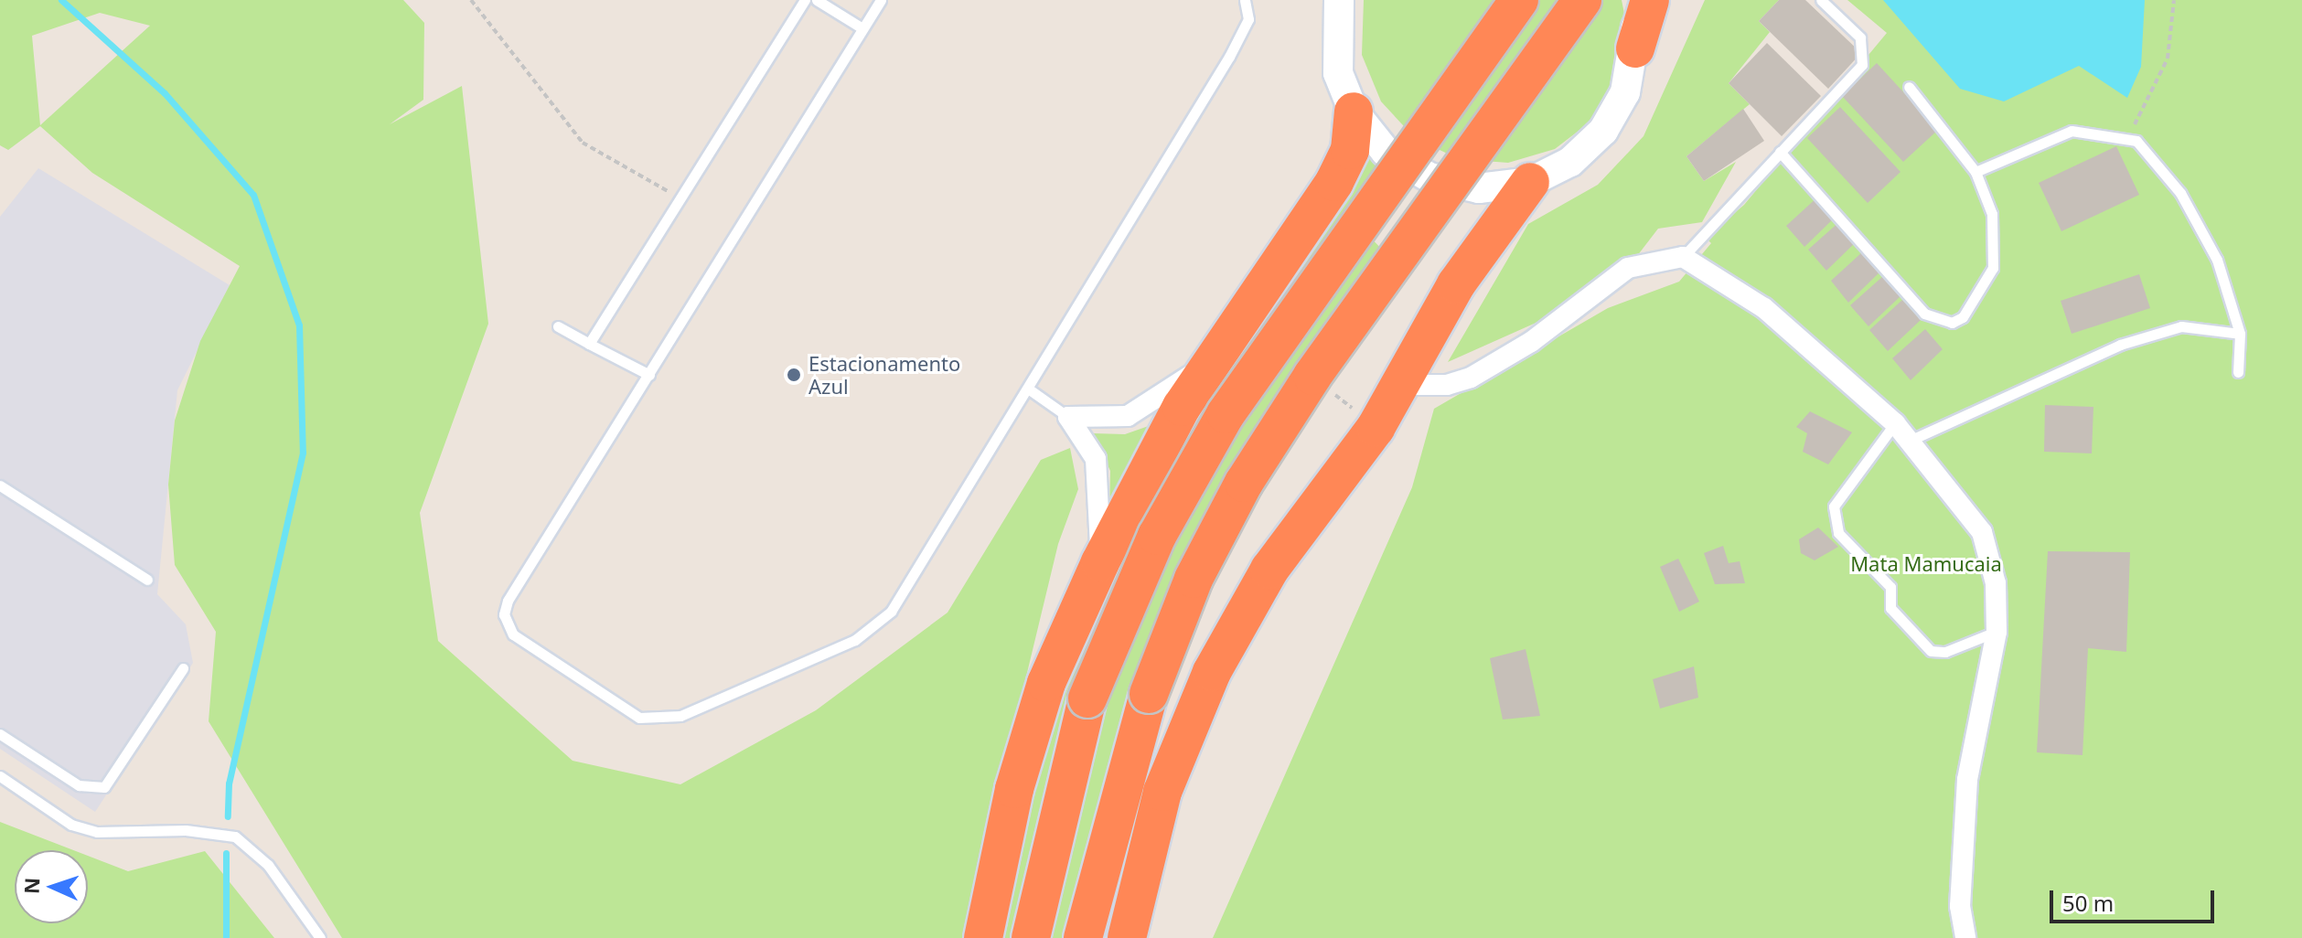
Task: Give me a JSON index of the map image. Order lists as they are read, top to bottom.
{
  "parks": ["Mata Mamucaia"],
  "places": ["Estacionamento Azul"],
  "scale_bar": "50 m",
  "north": "left"
}
